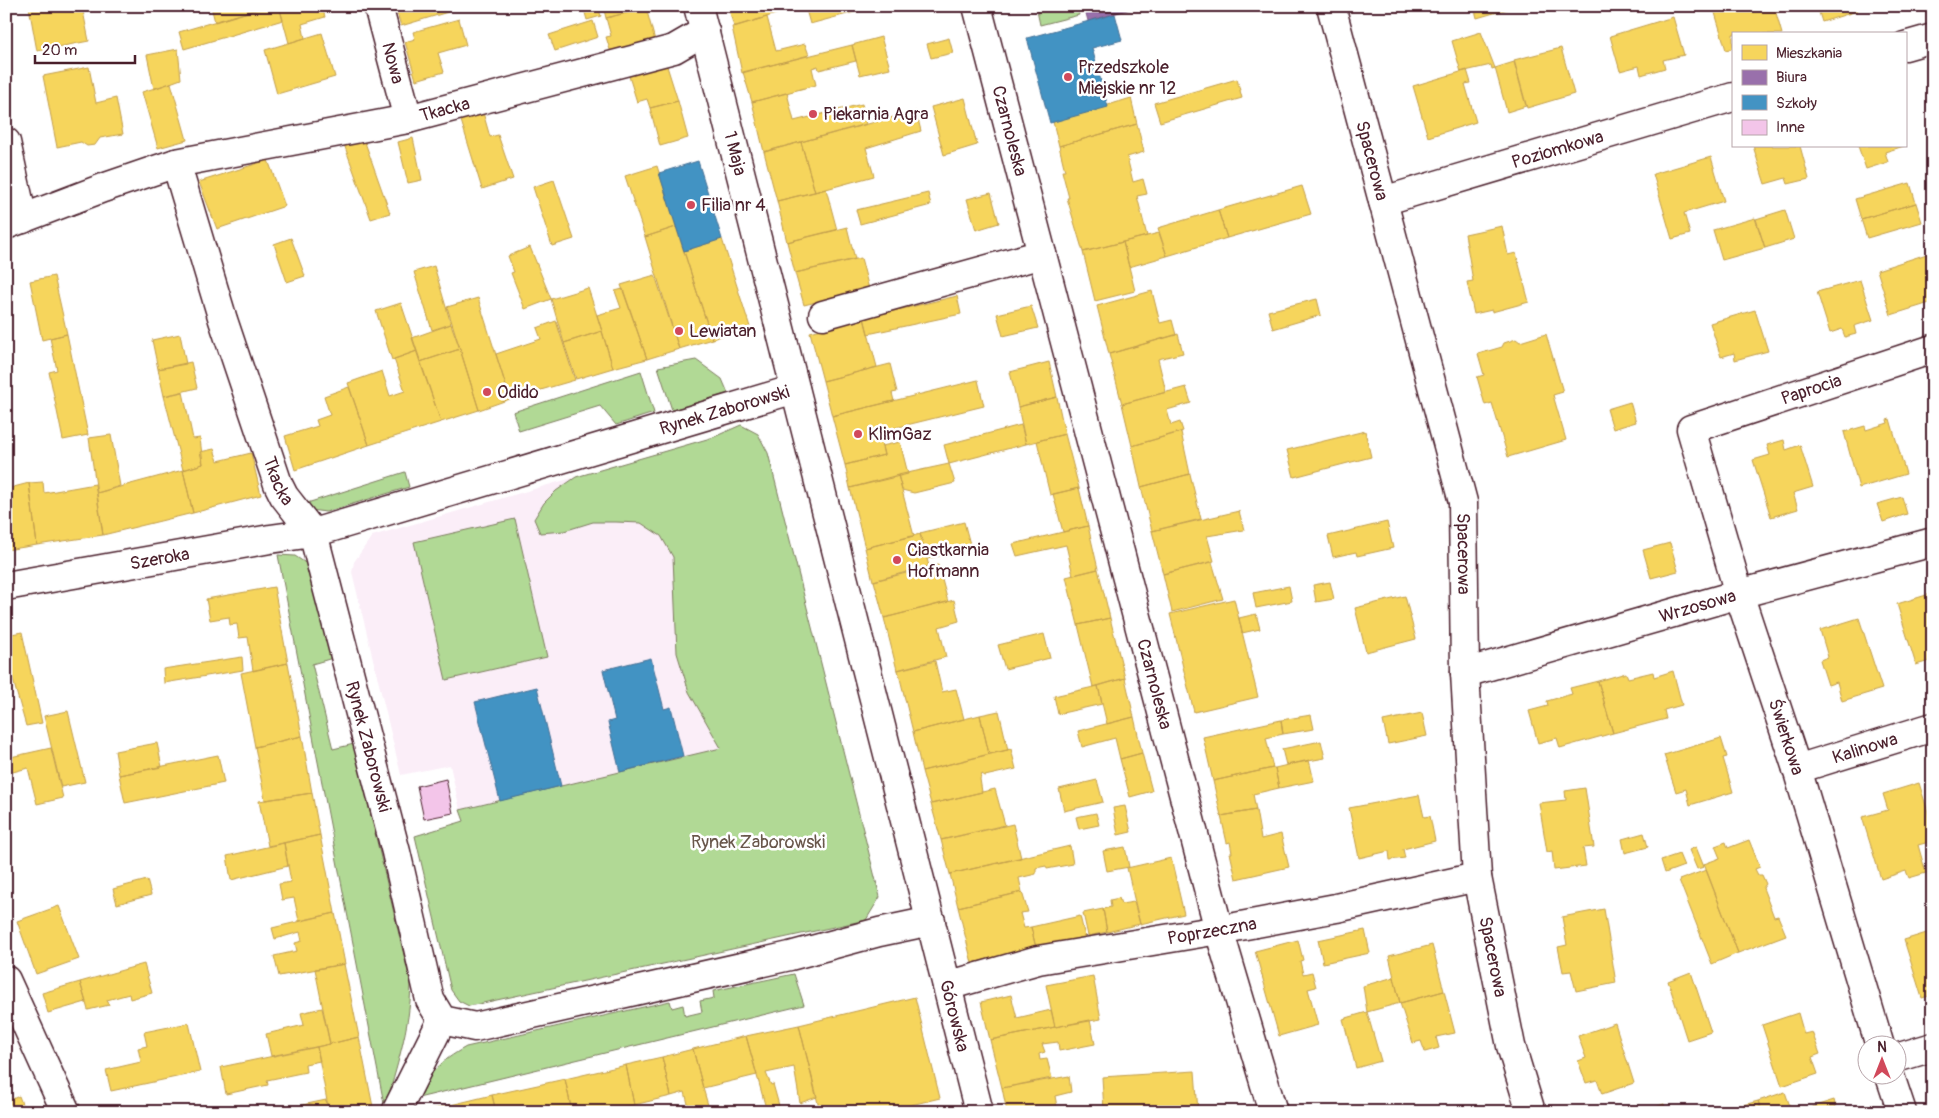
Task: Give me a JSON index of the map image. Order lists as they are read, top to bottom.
{
  "streets": {
    "street": [
      "Nowa",
      "Tkacka",
      "Czarnoleska",
      "Poziomkowa",
      "1 Maja",
      "Spacerowa",
      "Paprocia",
      "Rynek Zaborowski",
      "Szeroka",
      "Wrzosowa",
      "Świerkowa",
      "Kalinowa",
      "Poprzeczna",
      "Górowska"
    ]
  },
  "crossings": [
    ["Nowa", "Tkacka"],
    ["Tkacka", "1 Maja"],
    ["Tkacka", "Rynek Zaborowski"],
    ["Tkacka", "Szeroka"],
    ["Czarnoleska", "Poprzeczna"],
    ["Poziomkowa", "Spacerowa"],
    ["1 Maja", "Rynek Zaborowski"],
    ["Spacerowa", "Wrzosowa"],
    ["Spacerowa", "Poprzeczna"],
    ["Paprocia", "Świerkowa"],
    ["Rynek Zaborowski", "Szeroka"],
    ["Rynek Zaborowski", "Górowska"],
    ["Wrzosowa", "Świerkowa"],
    ["Świerkowa", "Kalinowa"],
    ["Poprzeczna", "Górowska"]
  ],
  "parks": ["Rynek Zaborowski"],
  "places": [
    "Przedszkole Miejskie nr 12",
    "Piekarnia Agra",
    "Filia nr 4",
    "Lewiatan",
    "Odido",
    "KlimGaz",
    "Ciastkarnia Hofmann"
  ],
  "legend": [
    "Mieszkania",
    "Biura",
    "Szkoły",
    "Inne"
  ],
  "scale_bar": "20 m",
  "north": "top"
}
